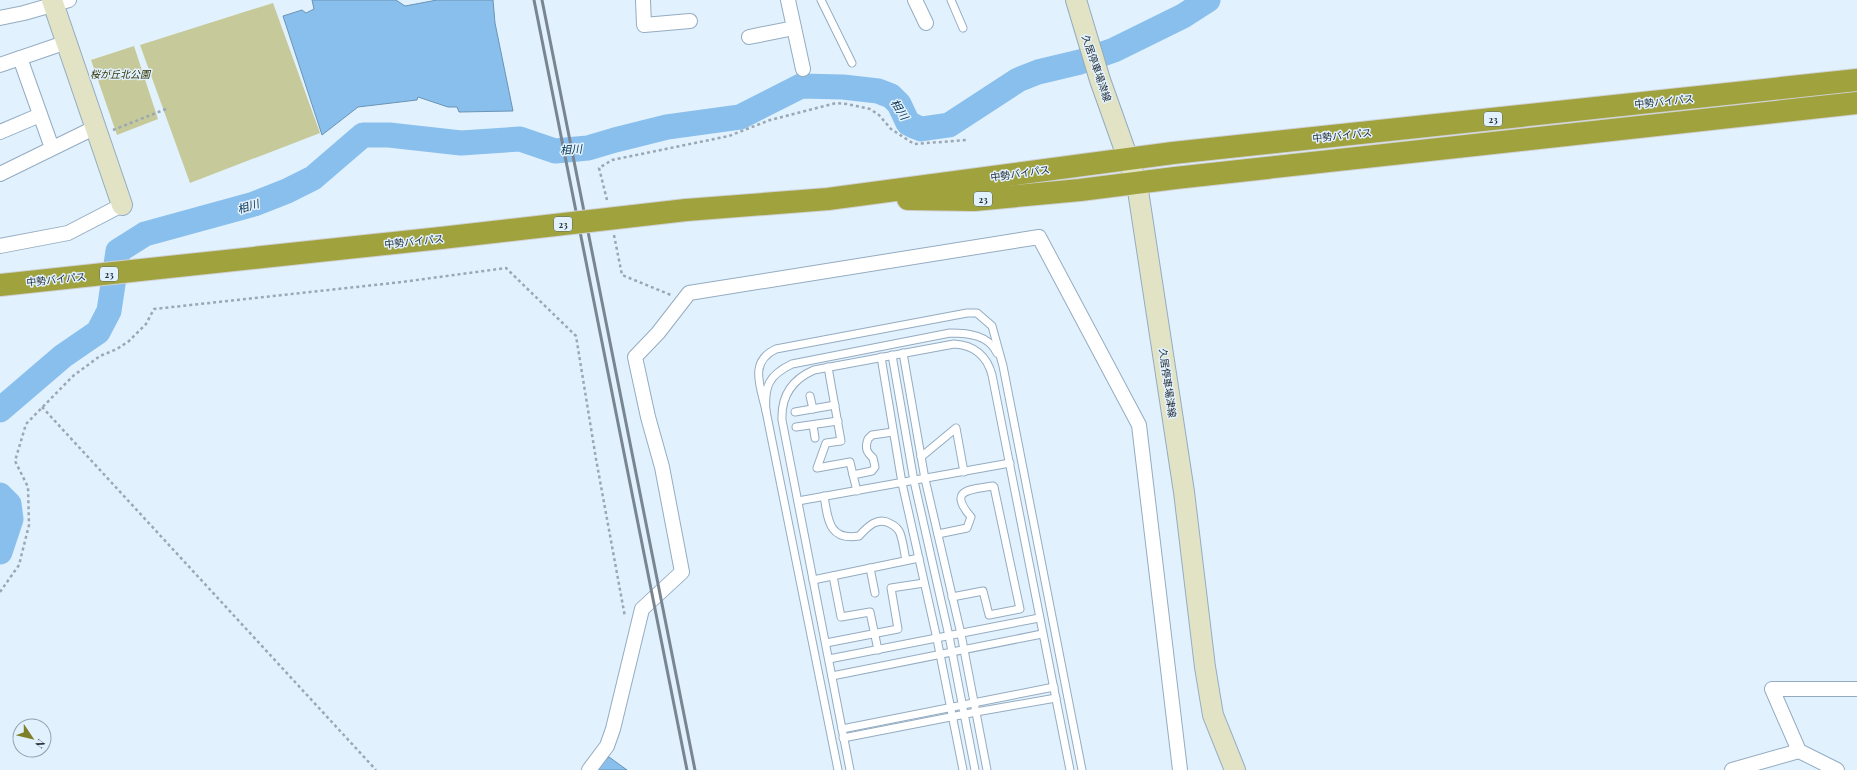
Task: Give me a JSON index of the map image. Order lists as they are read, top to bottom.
{
  "streets": {
    "highway": ["中勢バイパス", "23"],
    "main road": ["久居停車場津線"]
  },
  "crossings": [
    ["久居停車場津線", "中勢バイパス"]
  ],
  "water": ["相川"],
  "parks": ["桜が丘北公園"],
  "north": "bottom right"
}
